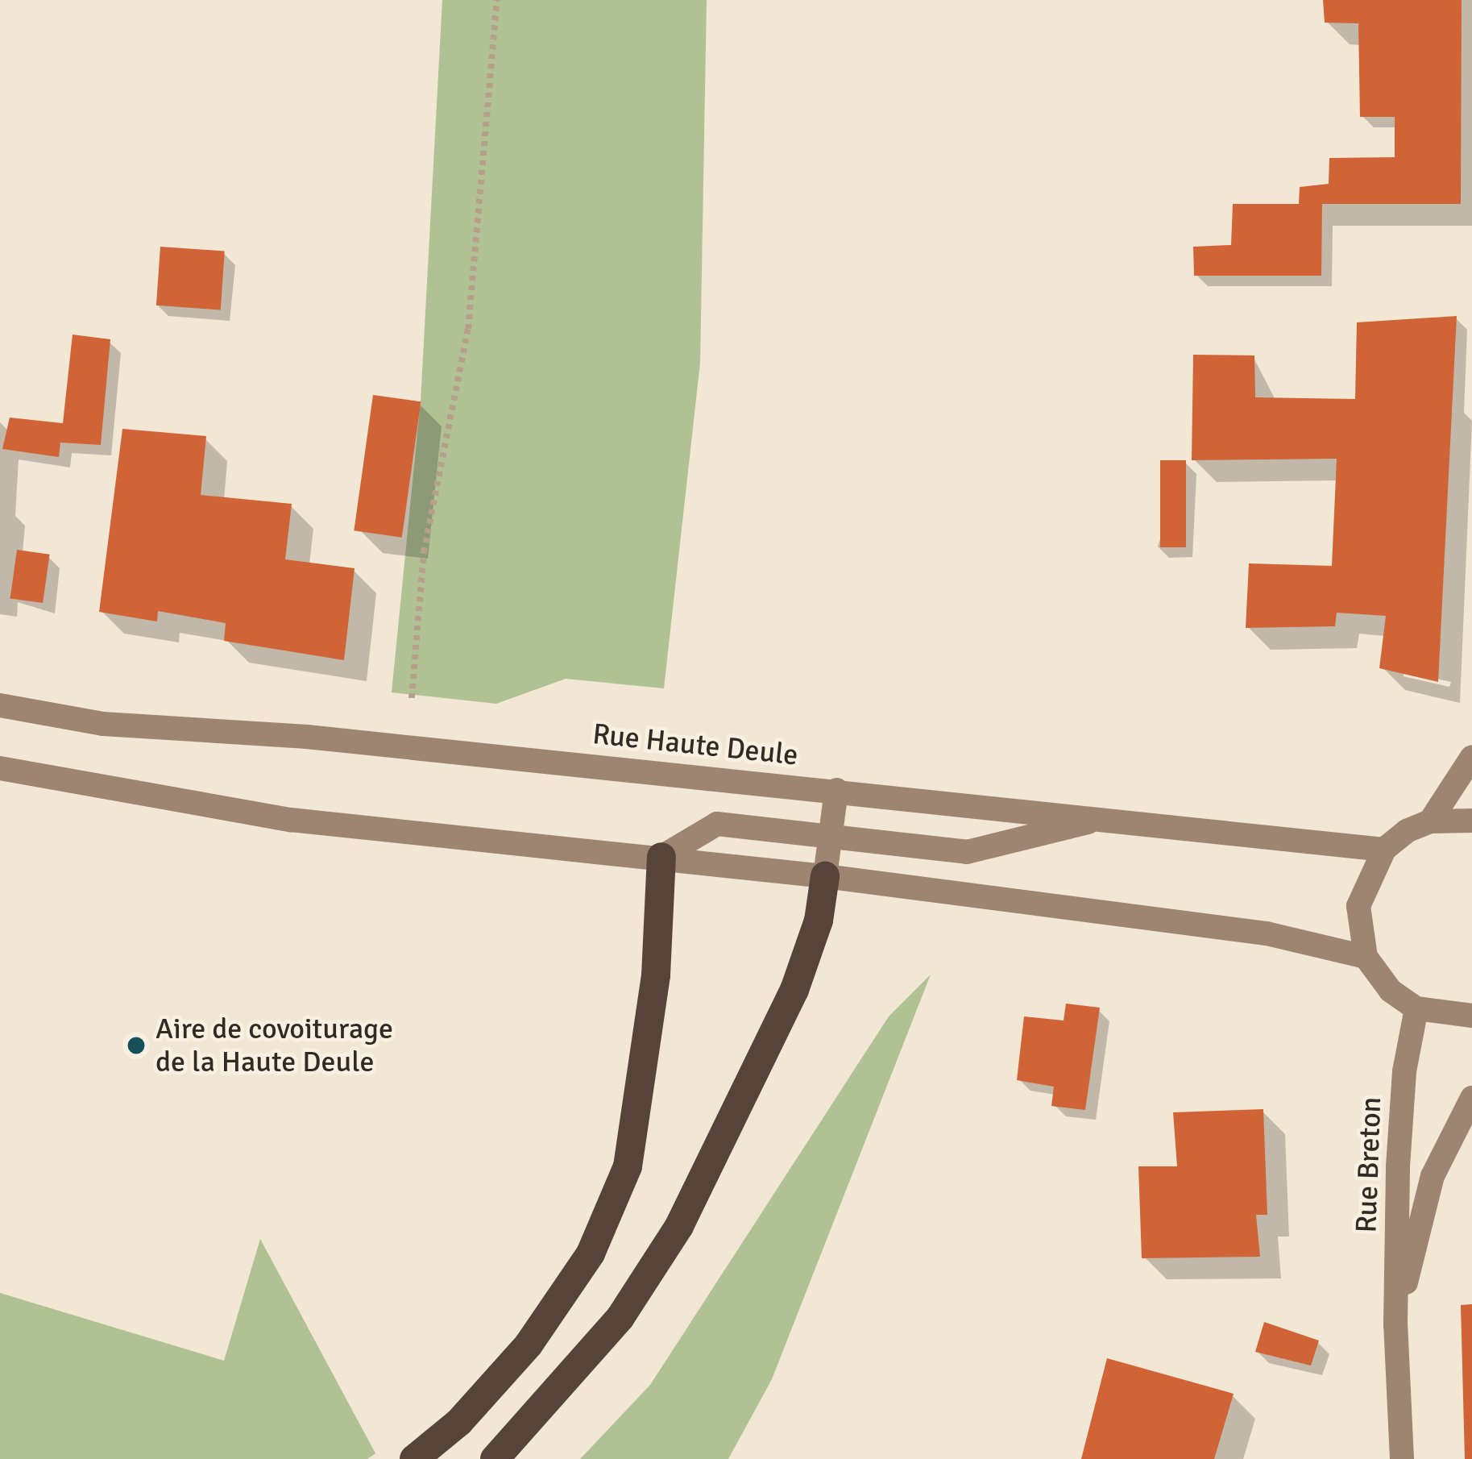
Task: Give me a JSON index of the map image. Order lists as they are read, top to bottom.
{
  "streets": {
    "main road": ["Rue Haute Deule", "Rue Breton"]
  },
  "places": ["Aire de covoiturage de la Haute Deule"]
}
